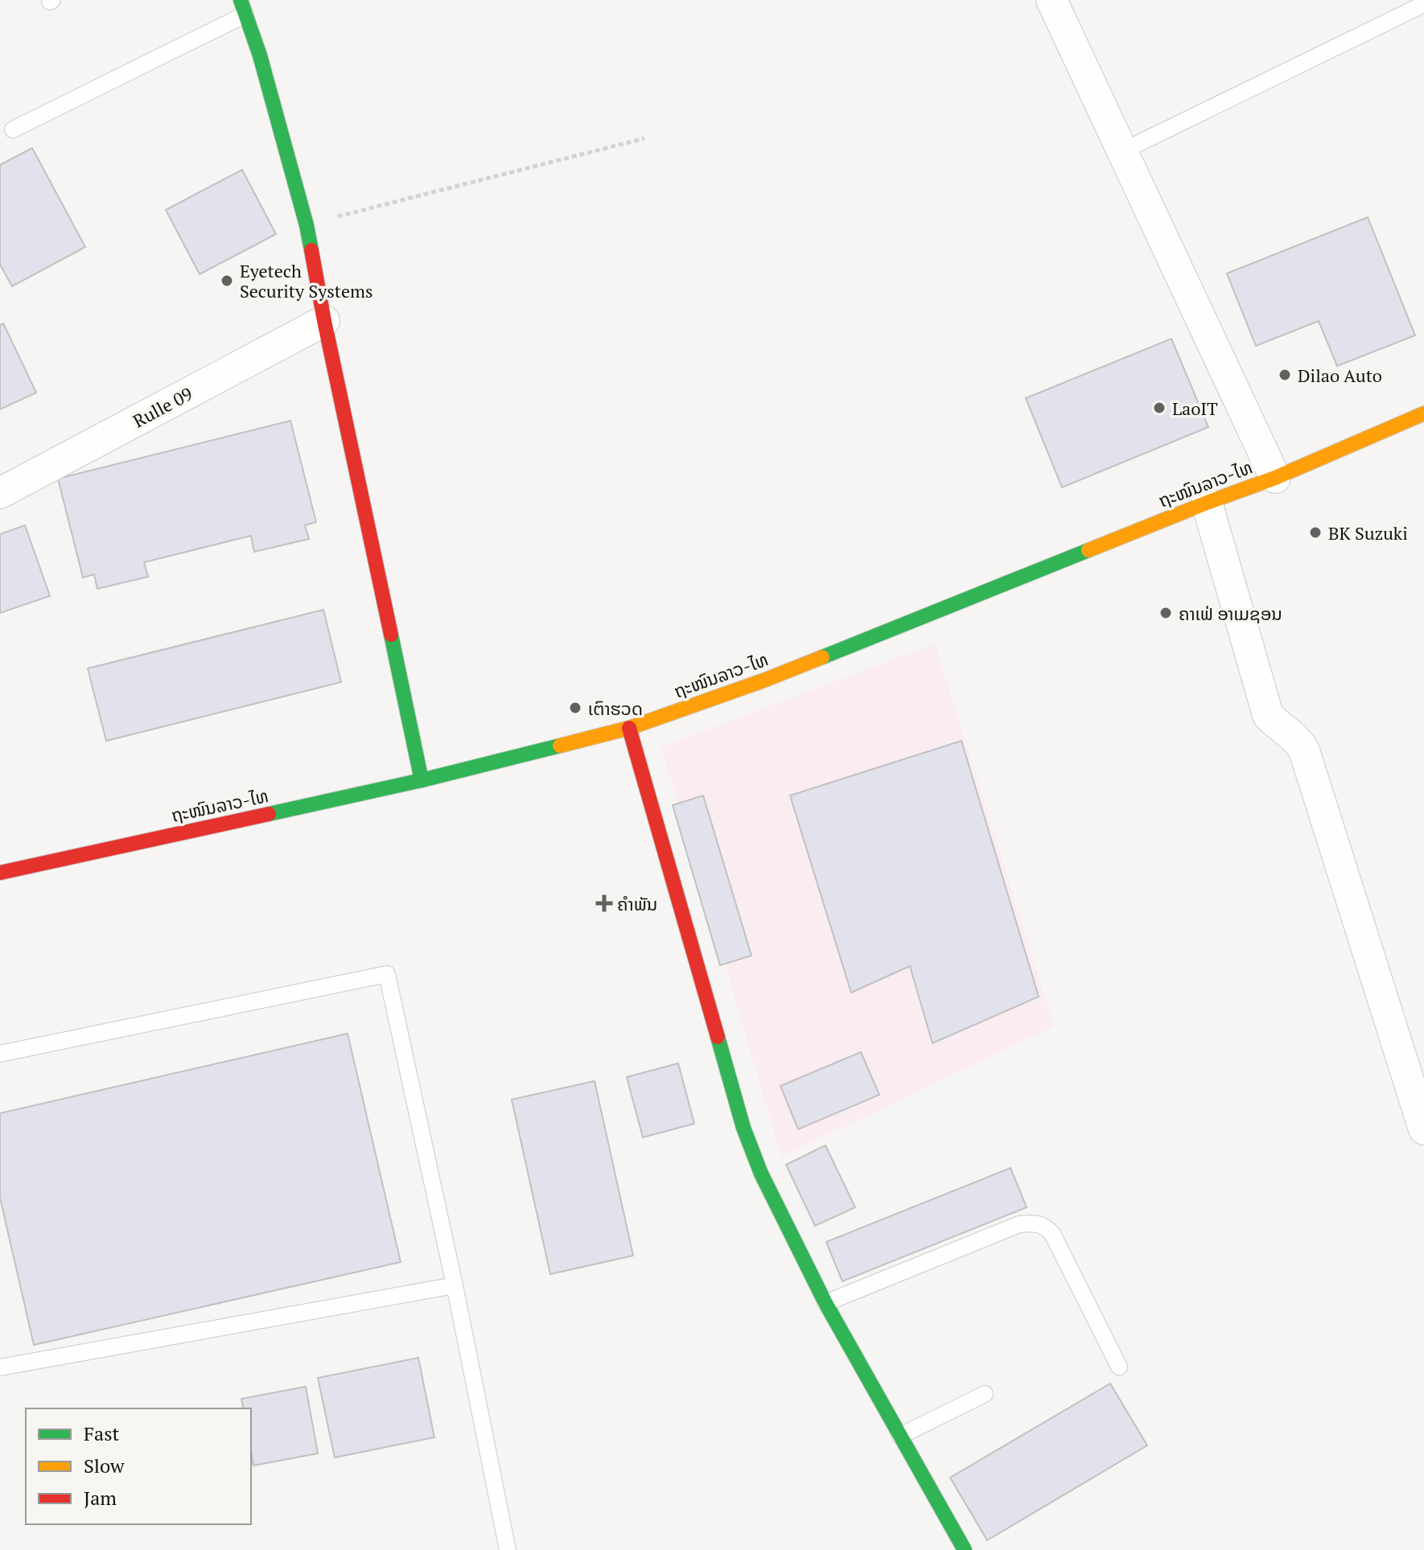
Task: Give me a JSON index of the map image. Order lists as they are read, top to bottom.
{
  "streets": {
    "street": ["Rulle 09", "ຖະໜົນລາວ-ໄທ"]
  },
  "places": {
    "other": [
      "Eyetech Security Systems",
      "Dilao Auto",
      "LaoIT",
      "BK Suzuki",
      "ຄາເຟ່ ອາເມຊອນ",
      "ເຕົາຮວດ"
    ],
    "health": ["ຄໍາພັນ"]
  },
  "legend": ["Fast", "Slow", "Jam"]
}
